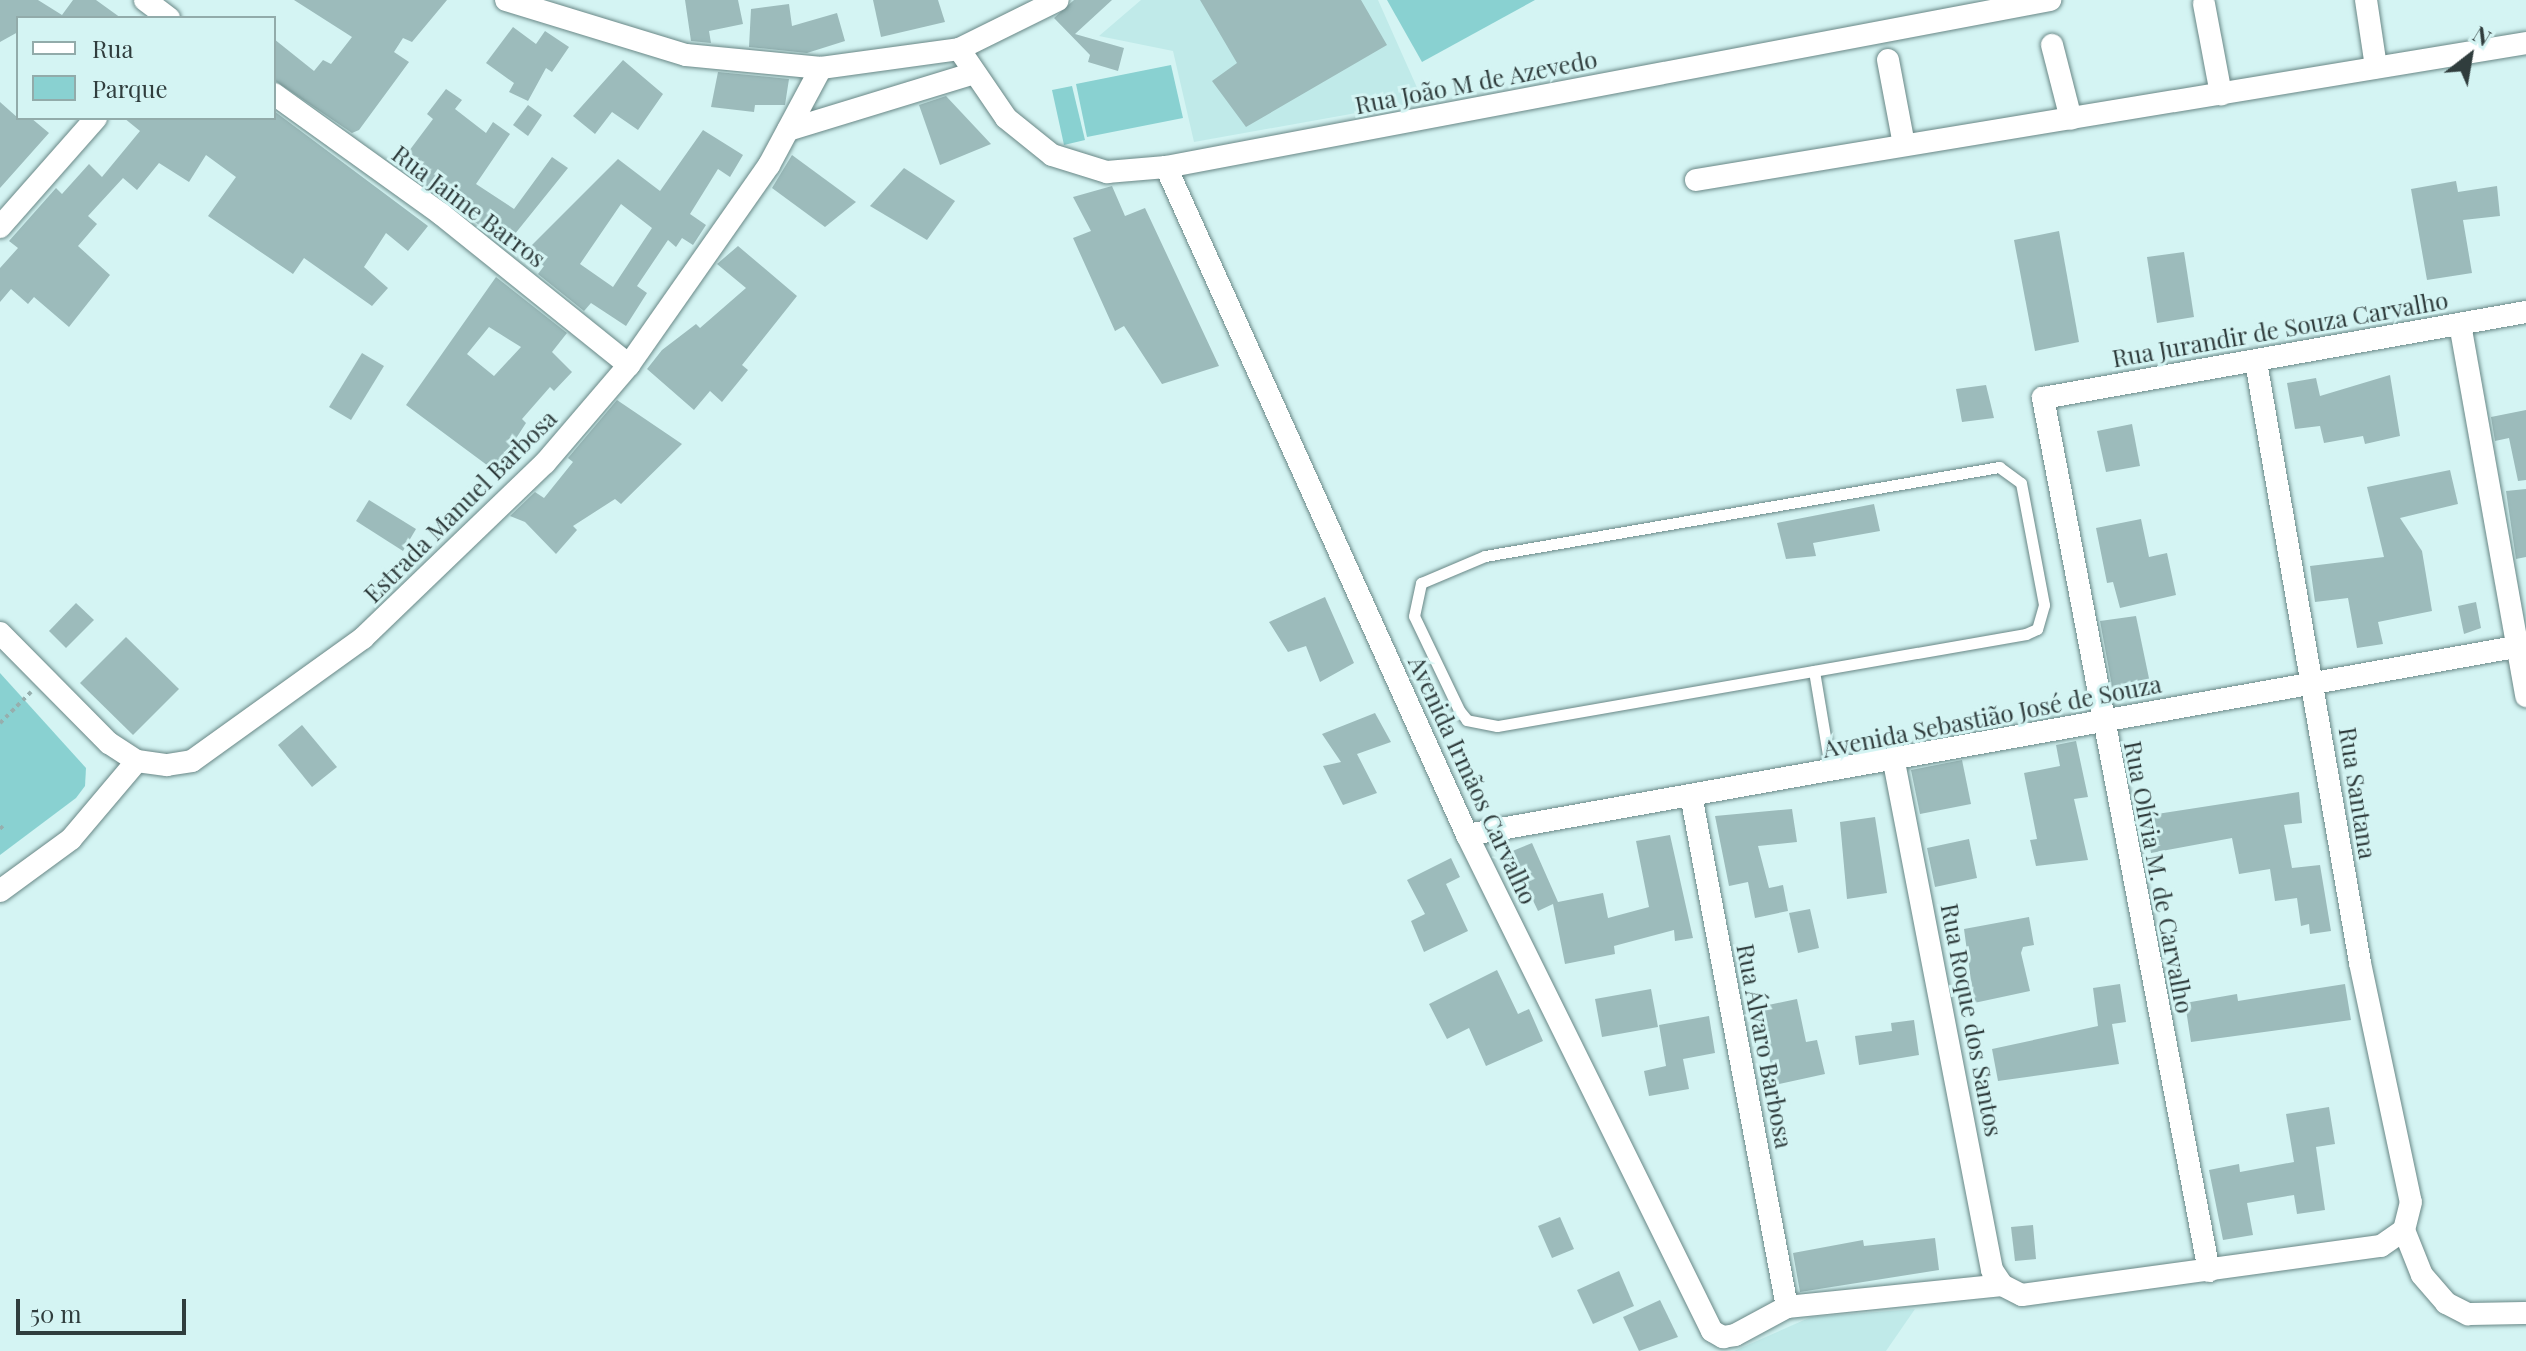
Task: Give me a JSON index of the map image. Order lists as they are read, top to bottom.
{
  "streets": {
    "street": [
      "Rua João M de Azevedo",
      "Rua Jaime Barros",
      "Rua Jurandir de Souza Carvalho",
      "Estrada Manuel Barbosa",
      "Avenida Sebastião José de Souza",
      "Avenida Irmãos Carvalho",
      "Rua Santana",
      "Rua Olívia M. de Carvalho",
      "Rua Roque dos Santos",
      "Rua Álvaro Barbosa"
    ]
  },
  "crossings": [
    ["Rua João M de Azevedo", "Avenida Irmãos Carvalho"],
    ["Rua Jaime Barros", "Estrada Manuel Barbosa"],
    ["Rua Jurandir de Souza Carvalho", "Rua Santana"],
    ["Rua Jurandir de Souza Carvalho", "Rua Olívia M. de Carvalho"],
    ["Avenida Sebastião José de Souza", "Avenida Irmãos Carvalho"],
    ["Avenida Sebastião José de Souza", "Rua Santana"],
    ["Avenida Sebastião José de Souza", "Rua Olívia M. de Carvalho"],
    ["Avenida Sebastião José de Souza", "Rua Roque dos Santos"],
    ["Avenida Sebastião José de Souza", "Rua Álvaro Barbosa"],
    ["Avenida Irmãos Carvalho", "Rua Álvaro Barbosa"]
  ],
  "legend": ["Rua", "Parque"],
  "scale_bar": "50 m",
  "north": "top right"
}
